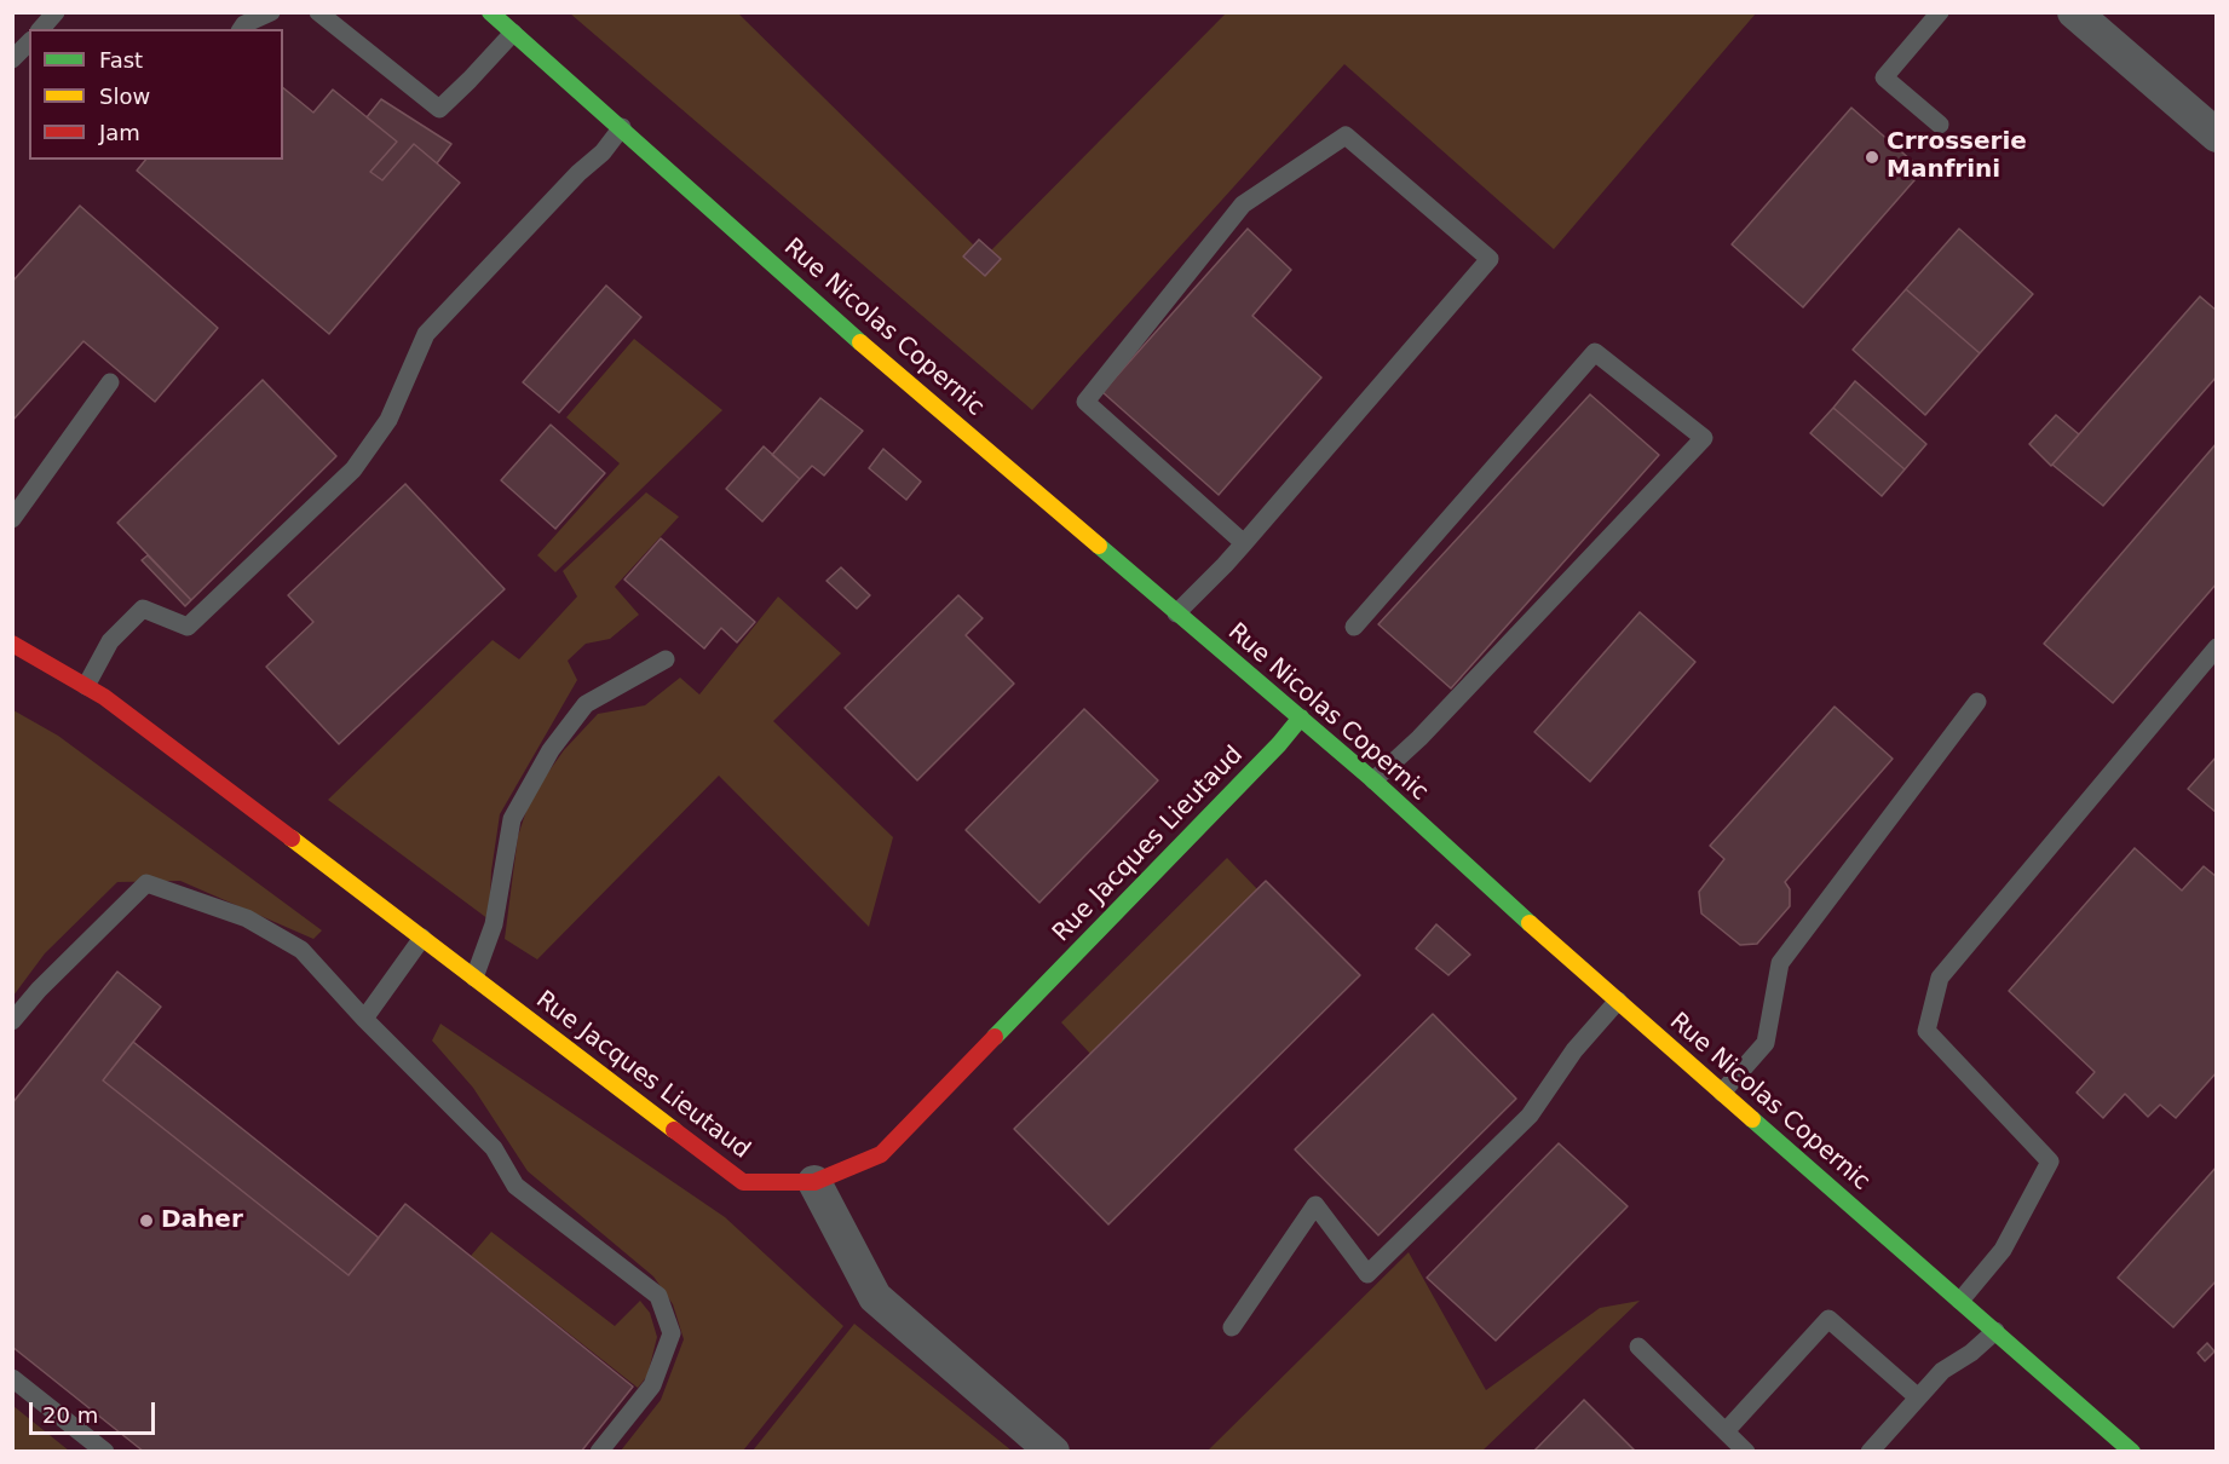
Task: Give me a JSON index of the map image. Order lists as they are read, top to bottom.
{
  "streets": {
    "street": ["Rue Nicolas Copernic", "Rue Jacques Lieutaud"]
  },
  "crossings": [
    ["Rue Nicolas Copernic", "Rue Jacques Lieutaud"]
  ],
  "places": ["Crrosserie Manfrini", "Daher"],
  "legend": ["Fast", "Slow", "Jam"],
  "scale_bar": "20 m"
}
